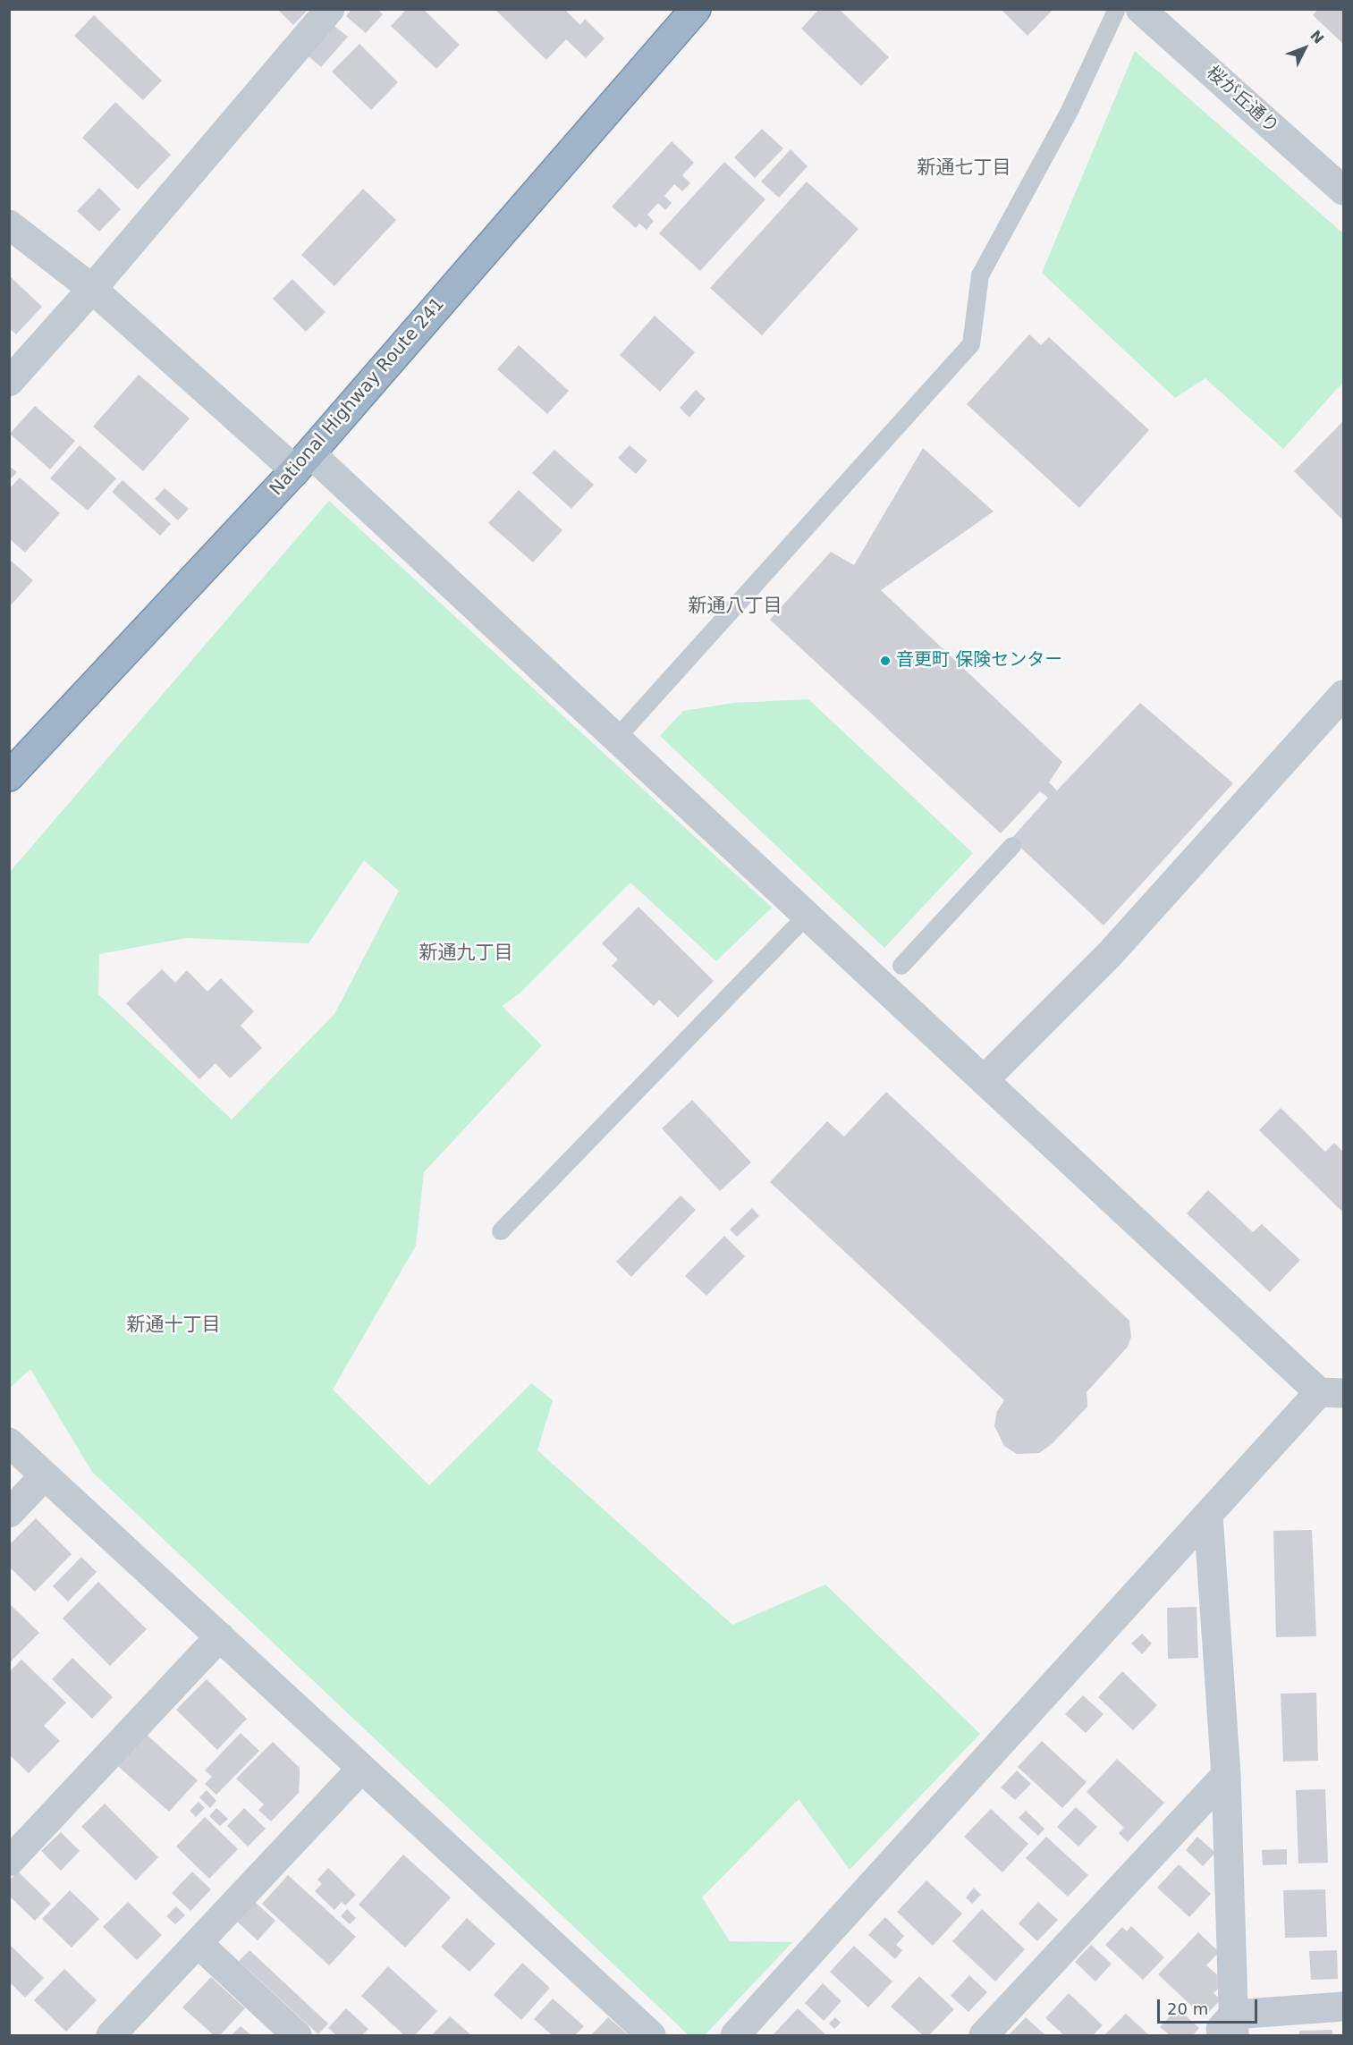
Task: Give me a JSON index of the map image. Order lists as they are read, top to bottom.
{
  "streets": {
    "highway": ["National Highway Route 241"],
    "street": ["桜が丘通り"]
  },
  "districts": [
    "新通七丁目",
    "新通八丁目",
    "新通九丁目",
    "新通十丁目"
  ],
  "places": ["音更町 保険センター"],
  "scale_bar": "20 m",
  "north": "top right"
}
